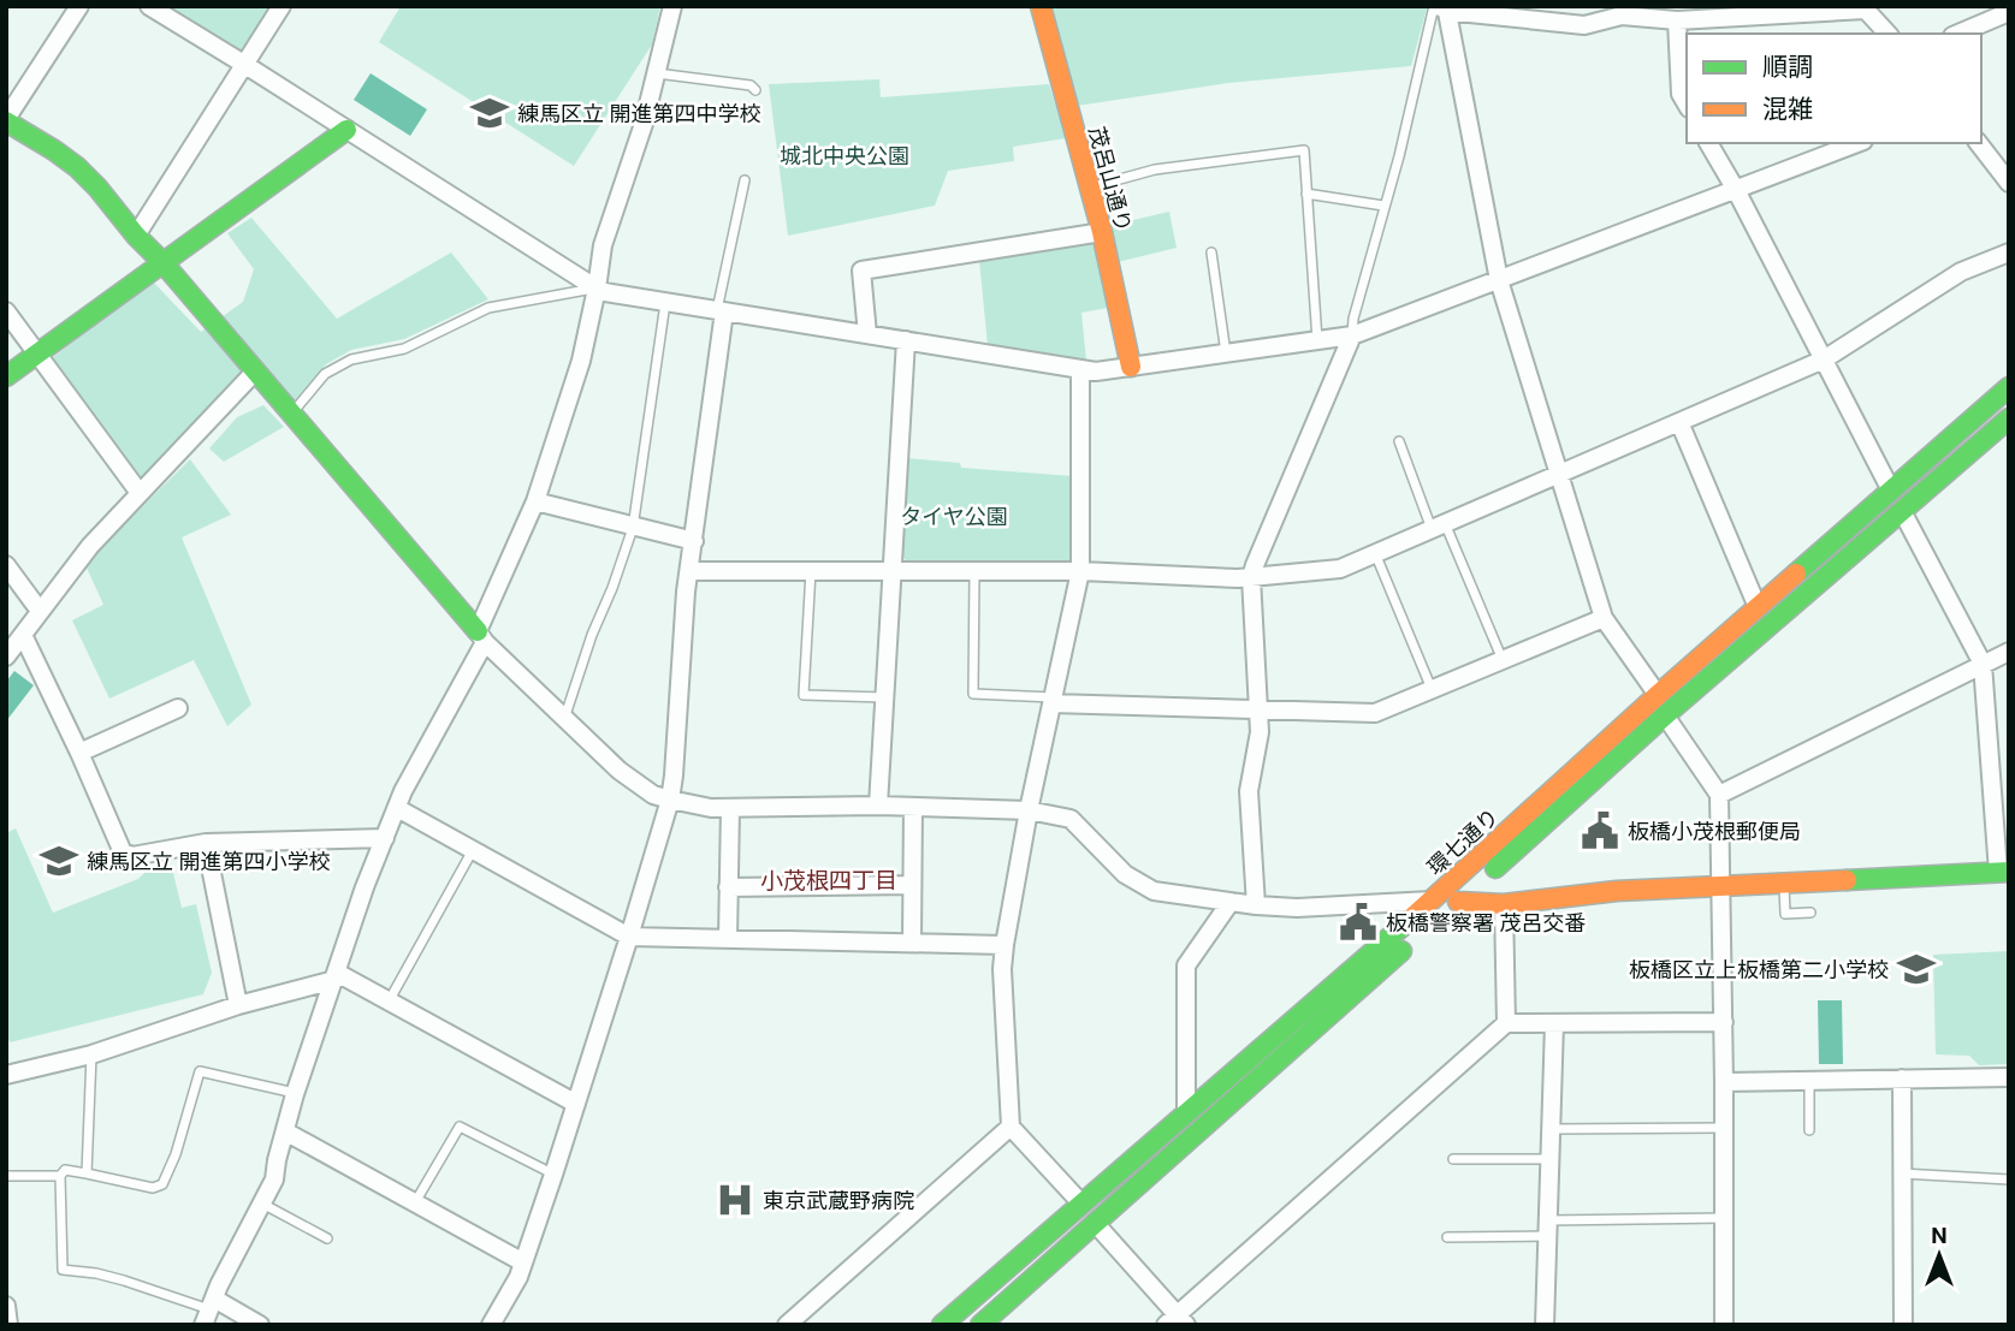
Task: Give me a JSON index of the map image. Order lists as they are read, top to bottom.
{
  "streets": {
    "main road": ["茂呂山通り", "環七通り"]
  },
  "districts": ["小茂根四丁目"],
  "parks": ["城北中央公園", "タイヤ公園"],
  "places": {
    "school or university": ["練馬区立 開進第四中学校", "練馬区立 開進第四小学校", "板橋区立上板橋第二小学校"],
    "public building": ["板橋小茂根郵便局", "板橋警察署 茂呂交番"],
    "hospital": ["東京武蔵野病院"]
  },
  "legend": ["順調", "混雑"],
  "north": "top"
}
